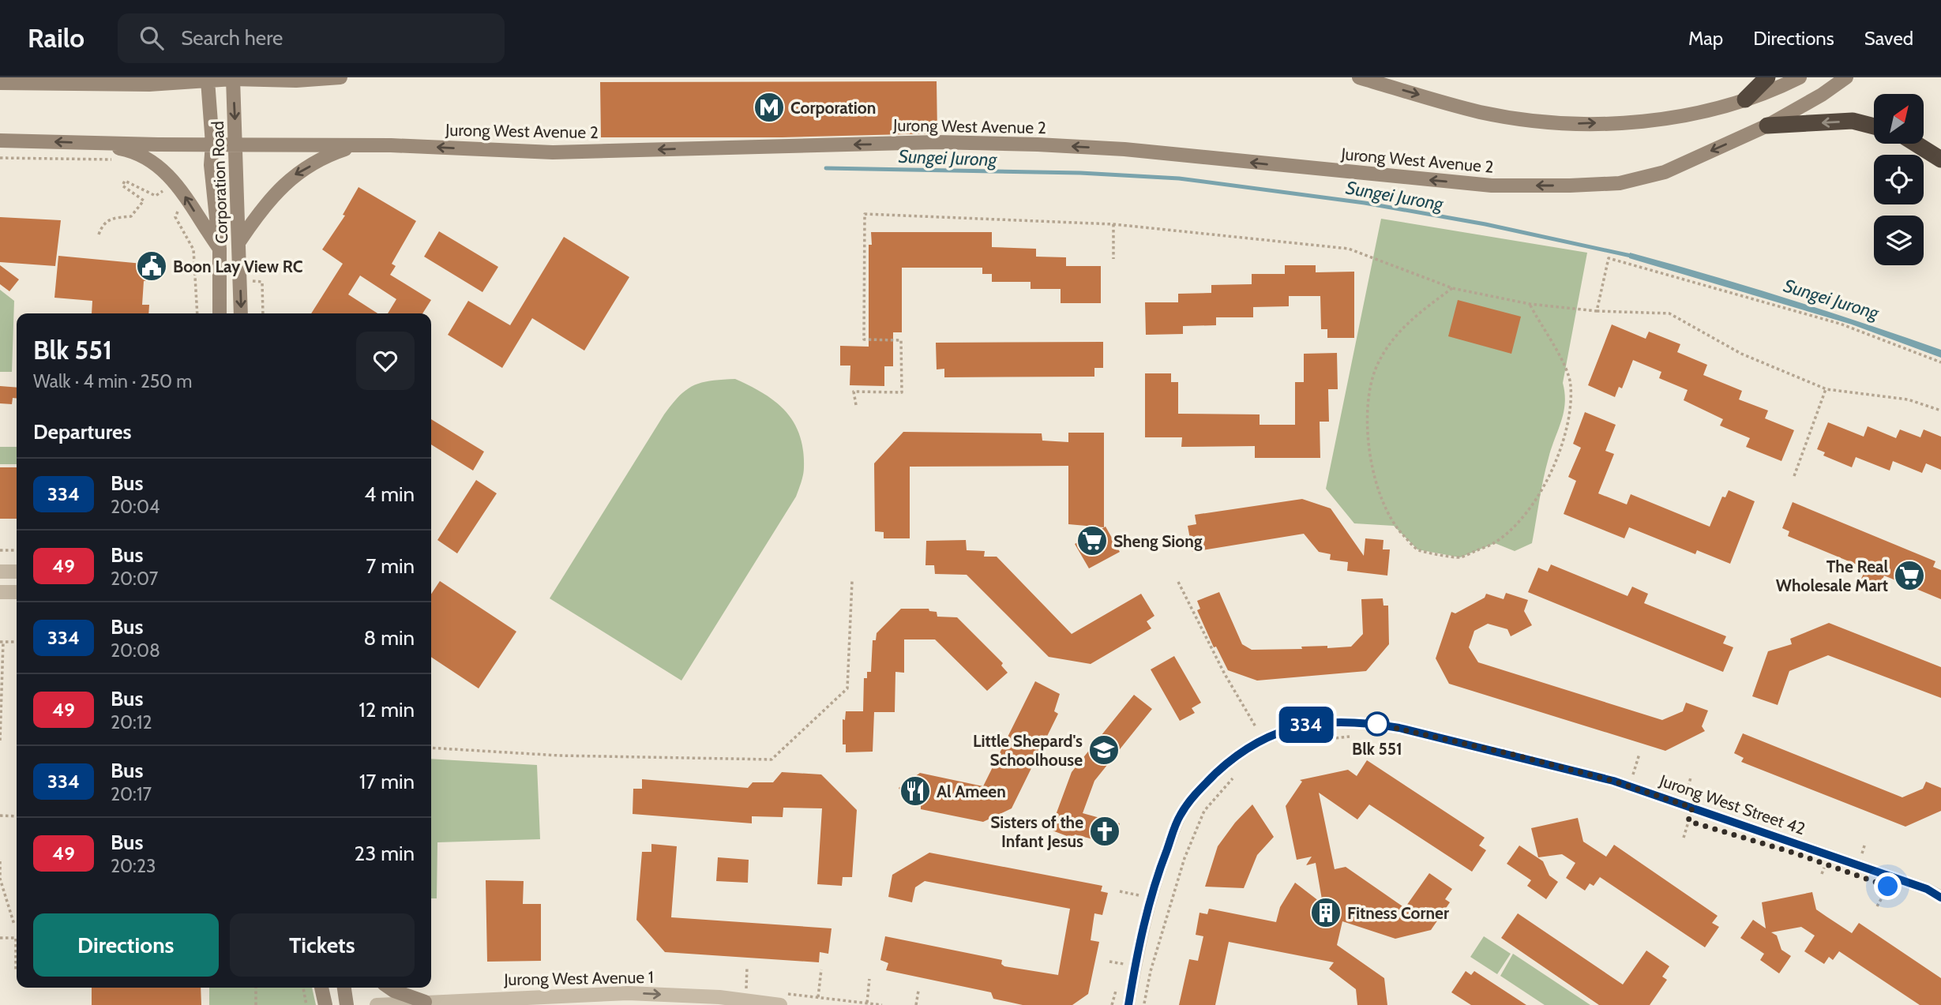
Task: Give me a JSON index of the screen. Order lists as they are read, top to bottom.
{
  "streets": {
    "main road": ["Jurong West Avenue 2", "Corporation Road"],
    "street": ["Jurong West Street 42", "Jurong West Avenue 1"]
  },
  "crossings": [
    ["Jurong West Avenue 2", "Corporation Road"]
  ],
  "one_way": ["Jurong West Avenue 1"],
  "water": ["Sungei Jurong"],
  "places": {
    "metro station": ["Corporation"],
    "public building": ["Boon Lay View RC"],
    "supermarket": ["Sheng Siong", "The Real Wholesale Mart"],
    "other": ["Blk 551"],
    "school or university": ["Little Shepard's Schoolhouse"],
    "restaurant": ["Al Ameen"],
    "church": ["Sisters of the Infant Jesus"],
    "building": ["Fitness Corner"]
  },
  "lines": ["bus line 334"],
  "north": "top right",
  "page": {
    "header": "Railo",
    "search": "Search here",
    "nav": ["Map", "Directions", "Saved"],
    "on_map": "334",
    "heading": [
      ["Blk 551", "Walk · 4 min · 250 m"],
      "Departures"
    ],
    "list": [
      {
        "mark": "334",
        "name": "Bus",
        "note": "20:04",
        "value": "4 min"
      },
      {
        "mark": "49",
        "name": "Bus",
        "note": "20:07",
        "value": "7 min"
      },
      {
        "mark": "334",
        "name": "Bus",
        "note": "20:08",
        "value": "8 min"
      },
      {
        "mark": "49",
        "name": "Bus",
        "note": "20:12",
        "value": "12 min"
      },
      {
        "mark": "334",
        "name": "Bus",
        "note": "20:17",
        "value": "17 min"
      },
      {
        "mark": "49",
        "name": "Bus",
        "note": "20:23",
        "value": "23 min"
      }
    ],
    "buttons": ["Directions", "Tickets"]
  }
}
